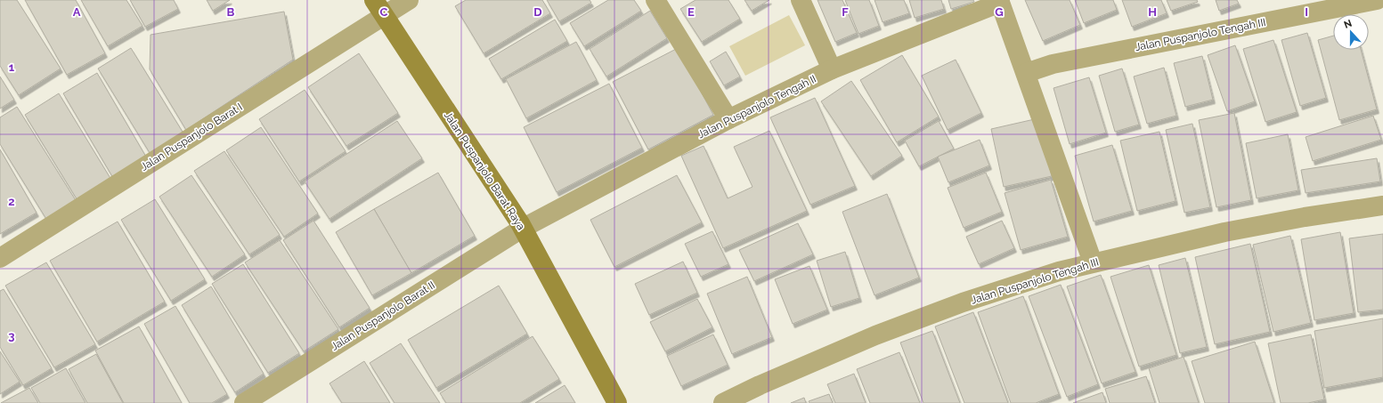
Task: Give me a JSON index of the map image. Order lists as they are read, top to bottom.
{
  "streets": {
    "street": [
      "Jalan Puspanjolo Tengah III",
      "Jalan Puspanjolo Tengah II",
      "Jalan Puspanjolo Barat I",
      "Jalan Puspanjolo Barat Raya",
      "Jalan Puspanjolo Barat II"
    ]
  },
  "crossings": [
    ["Jalan Puspanjolo Tengah II", "Jalan Puspanjolo Barat Raya"],
    ["Jalan Puspanjolo Tengah II", "Jalan Puspanjolo Barat II"],
    ["Jalan Puspanjolo Barat I", "Jalan Puspanjolo Barat Raya"],
    ["Jalan Puspanjolo Barat Raya", "Jalan Puspanjolo Barat II"]
  ],
  "north": "top",
  "grid": {
    "columns": [
      "A",
      "B",
      "C",
      "D",
      "E",
      "F",
      "G",
      "H",
      "I"
    ],
    "rows": ["1", "2", "3"]
  }
}
